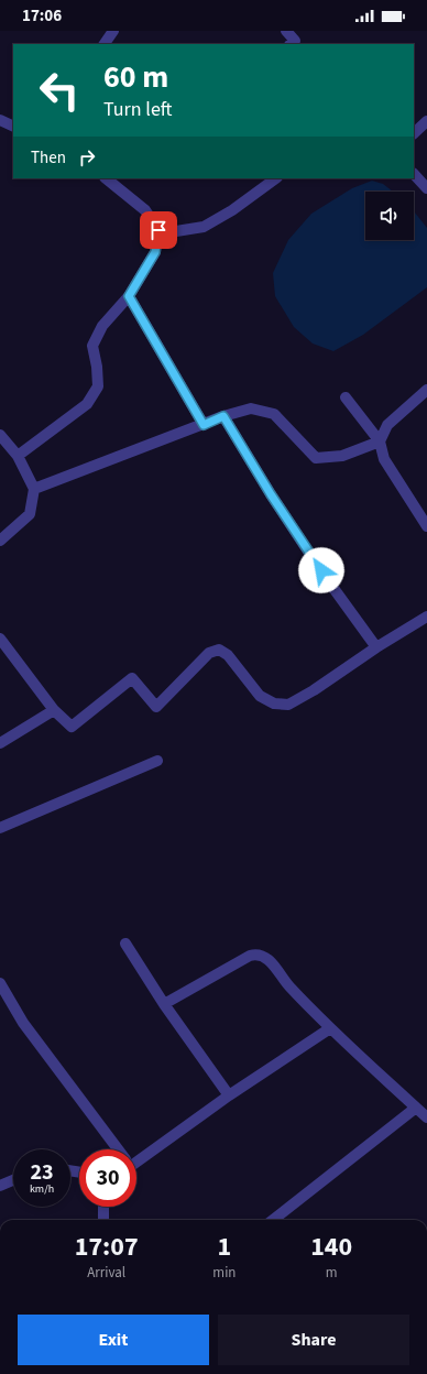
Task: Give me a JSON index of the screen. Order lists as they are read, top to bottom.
{
  "page": {
    "status": "17:06",
    "turn": ["60 m", "Turn left"],
    "then": "Then",
    "speed": "23 km/h",
    "limit": "30",
    "eta": [
      "17:07",
      "Arrival",
      "1",
      "min",
      "140",
      "m"
    ],
    "buttons": ["Exit", "Share"]
  }
}
